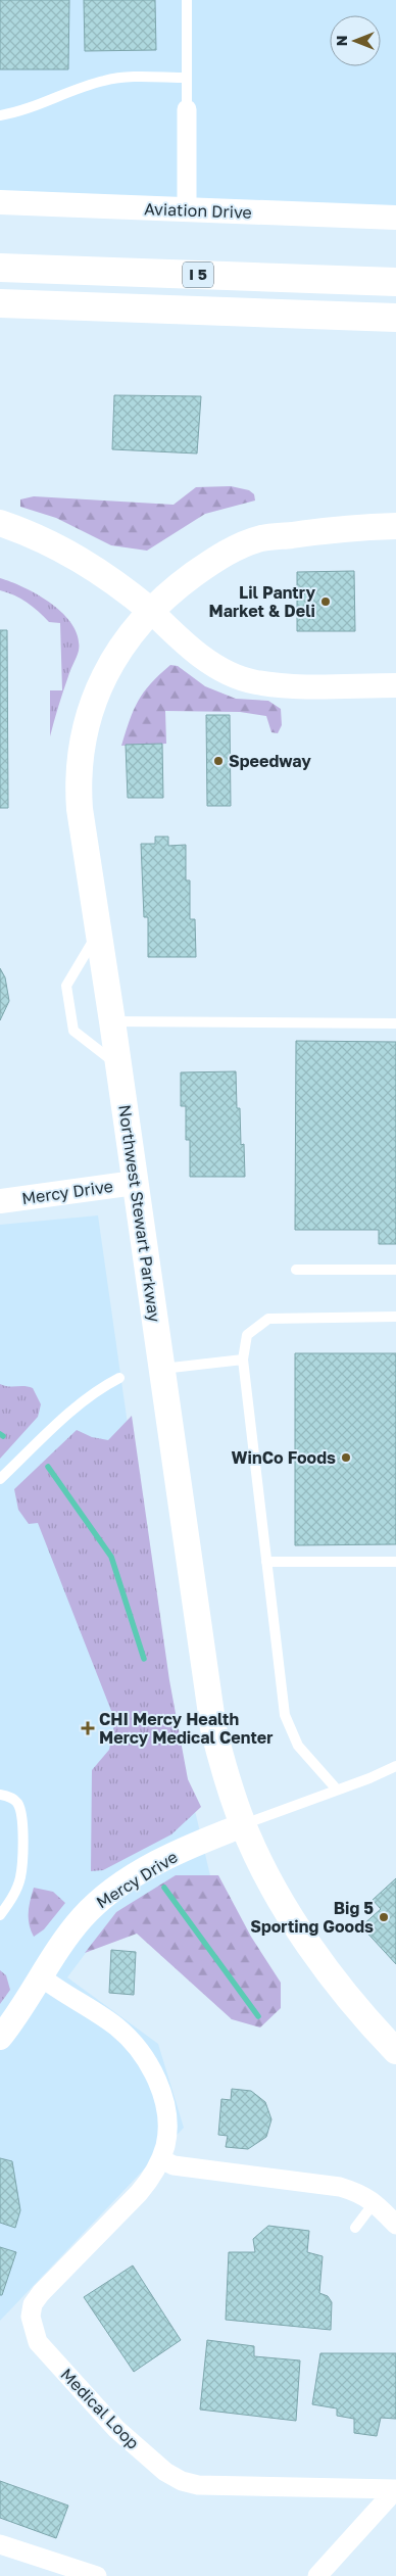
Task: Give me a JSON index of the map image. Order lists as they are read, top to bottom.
{
  "streets": {
    "highway": ["I 5"],
    "main road": ["Northwest Stewart Parkway"],
    "street": ["Aviation Drive", "Mercy Drive", "Medical Loop"]
  },
  "crossings": [
    ["Mercy Drive", "Northwest Stewart Parkway"],
    ["Mercy Drive", "Medical Loop"]
  ],
  "places": {
    "other": [
      "Lil Pantry Market & Deli",
      "Speedway",
      "WinCo Foods",
      "Big 5 Sporting Goods"
    ],
    "health": ["CHI Mercy Health Mercy Medical Center"]
  },
  "north": "left"
}
